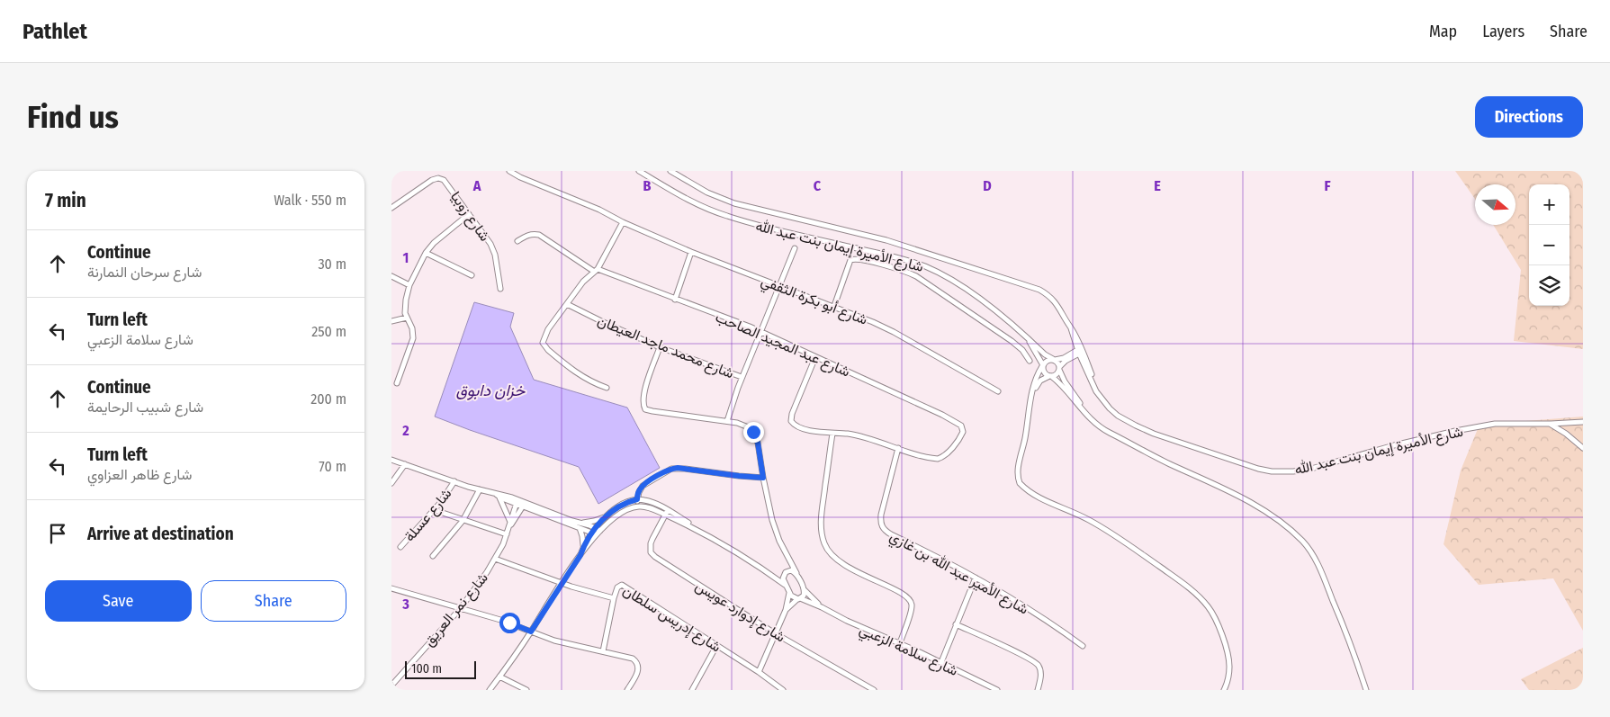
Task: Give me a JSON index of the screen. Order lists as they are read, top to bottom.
{
  "streets": {
    "street": [
      "شارع زوبيا",
      "شارع الأميرة إيمان بنت عبد الله",
      "شارع أبو بكرة الثقفي",
      "شارع عبد المجيد الصاحب",
      "شارع محمد ماجد العيطان",
      "شارع عسلة",
      "شارع الأمير عبد الله بن غازي",
      "شارع نمر العريق",
      "شارع إدوارد عويس",
      "شارع إدريس سلطان",
      "شارع سلامة الزعبي"
    ]
  },
  "crossings": [
    ["شارع الأميرة إيمان بنت عبد الله", "شارع أبو بكرة الثقفي"],
    ["شارع عبد المجيد الصاحب", "شارع الأمير عبد الله بن غازي"]
  ],
  "water": ["خزان دابوق"],
  "scale_bar": "100 m",
  "north": "right",
  "page": {
    "header": "Pathlet",
    "nav": ["Map", "Layers", "Share"],
    "buttons": [
      "Directions",
      ["Save", "Share"]
    ],
    "title": "Find us",
    "heading": ["7 min", "Walk · 550 m"],
    "map_buttons": ["+", "−"],
    "list": [
      ["Continue", "شارع سرحان النمارنة", "30 m"],
      ["Turn left", "شارع سلامة الزعبي", "250 m"],
      ["Continue", "شارع شبيب الرحايمة", "200 m"],
      ["Turn left", "شارع ظاهر العزاوي", "70 m"],
      "Arrive at destination"
    ],
    "scale": "100 m"
  },
  "grid": {
    "columns": [
      "A",
      "B",
      "C",
      "D",
      "E",
      "F"
    ],
    "rows": ["1", "2", "3"]
  }
}
